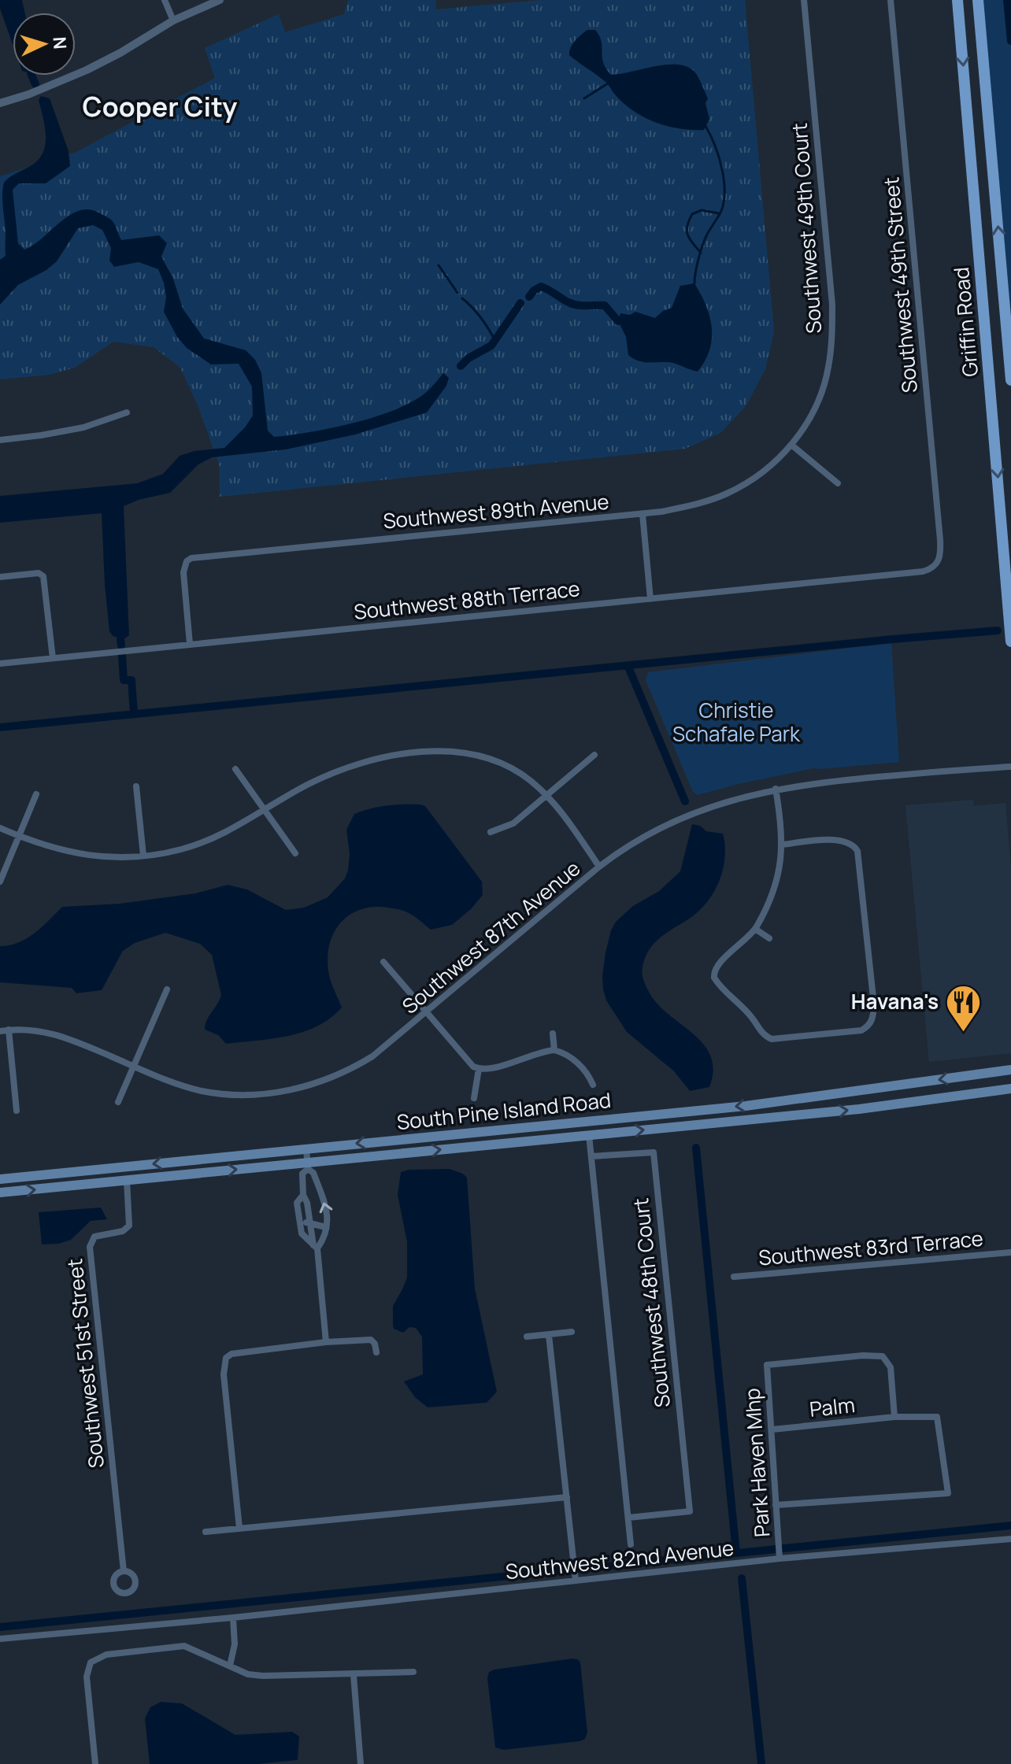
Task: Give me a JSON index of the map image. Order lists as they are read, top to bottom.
{
  "streets": {
    "main road": ["Griffin Road", "South Pine Island Road"],
    "street": [
      "Southwest 49th Court",
      "Southwest 49th Street",
      "Southwest 89th Avenue",
      "Southwest 88th Terrace",
      "Southwest 87th Avenue",
      "Southwest 83rd Terrace",
      "Southwest 48th Court",
      "Southwest 51st Street",
      "Palm",
      "Park Haven Mhp",
      "Southwest 82nd Avenue"
    ]
  },
  "crossings": [
    ["Southwest 49th Court", "Southwest 89th Avenue"],
    ["Southwest 49th Street", "Southwest 88th Terrace"],
    ["Southwest 89th Avenue", "Southwest 88th Terrace"],
    ["South Pine Island Road", "Southwest 51st Street"],
    ["Palm", "Park Haven Mhp"],
    ["Park Haven Mhp", "Southwest 82nd Avenue"]
  ],
  "districts": ["Cooper City"],
  "parks": ["Christie Schafale Park"],
  "places": {
    "restaurant": ["Havana's"]
  },
  "north": "right"
}
